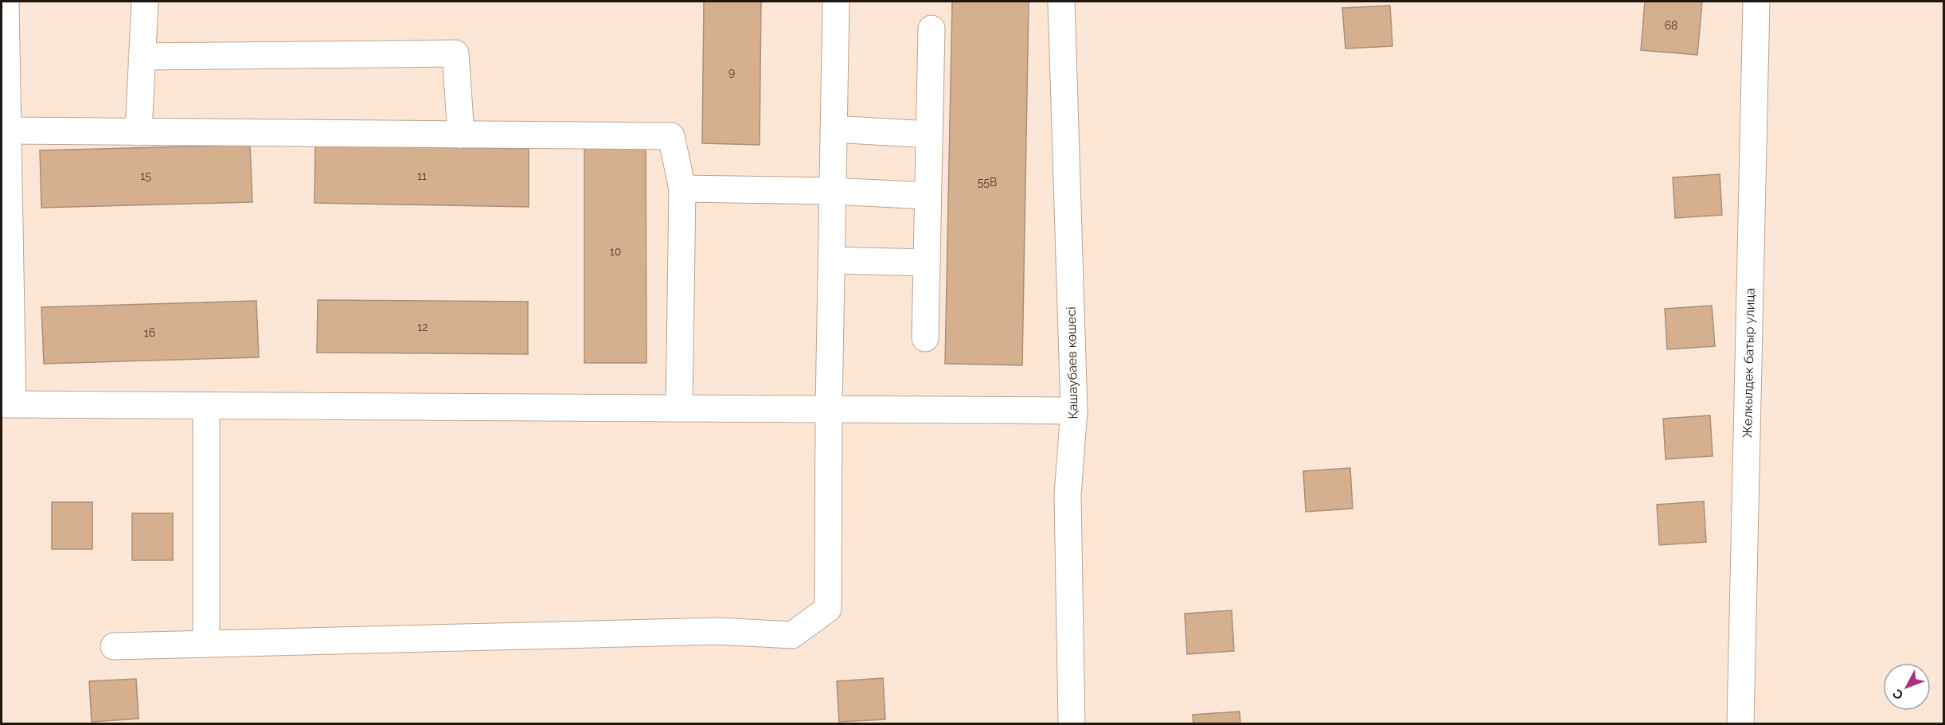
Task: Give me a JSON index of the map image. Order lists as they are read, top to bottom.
{
  "streets": {
    "street": ["Қашаубаев көшесі", "Желкылдек батыр улица"]
  },
  "house_numbers": [
    "68",
    "9",
    "15",
    "11",
    "55В",
    "10",
    "12",
    "16"
  ],
  "north": "bottom left"
}
